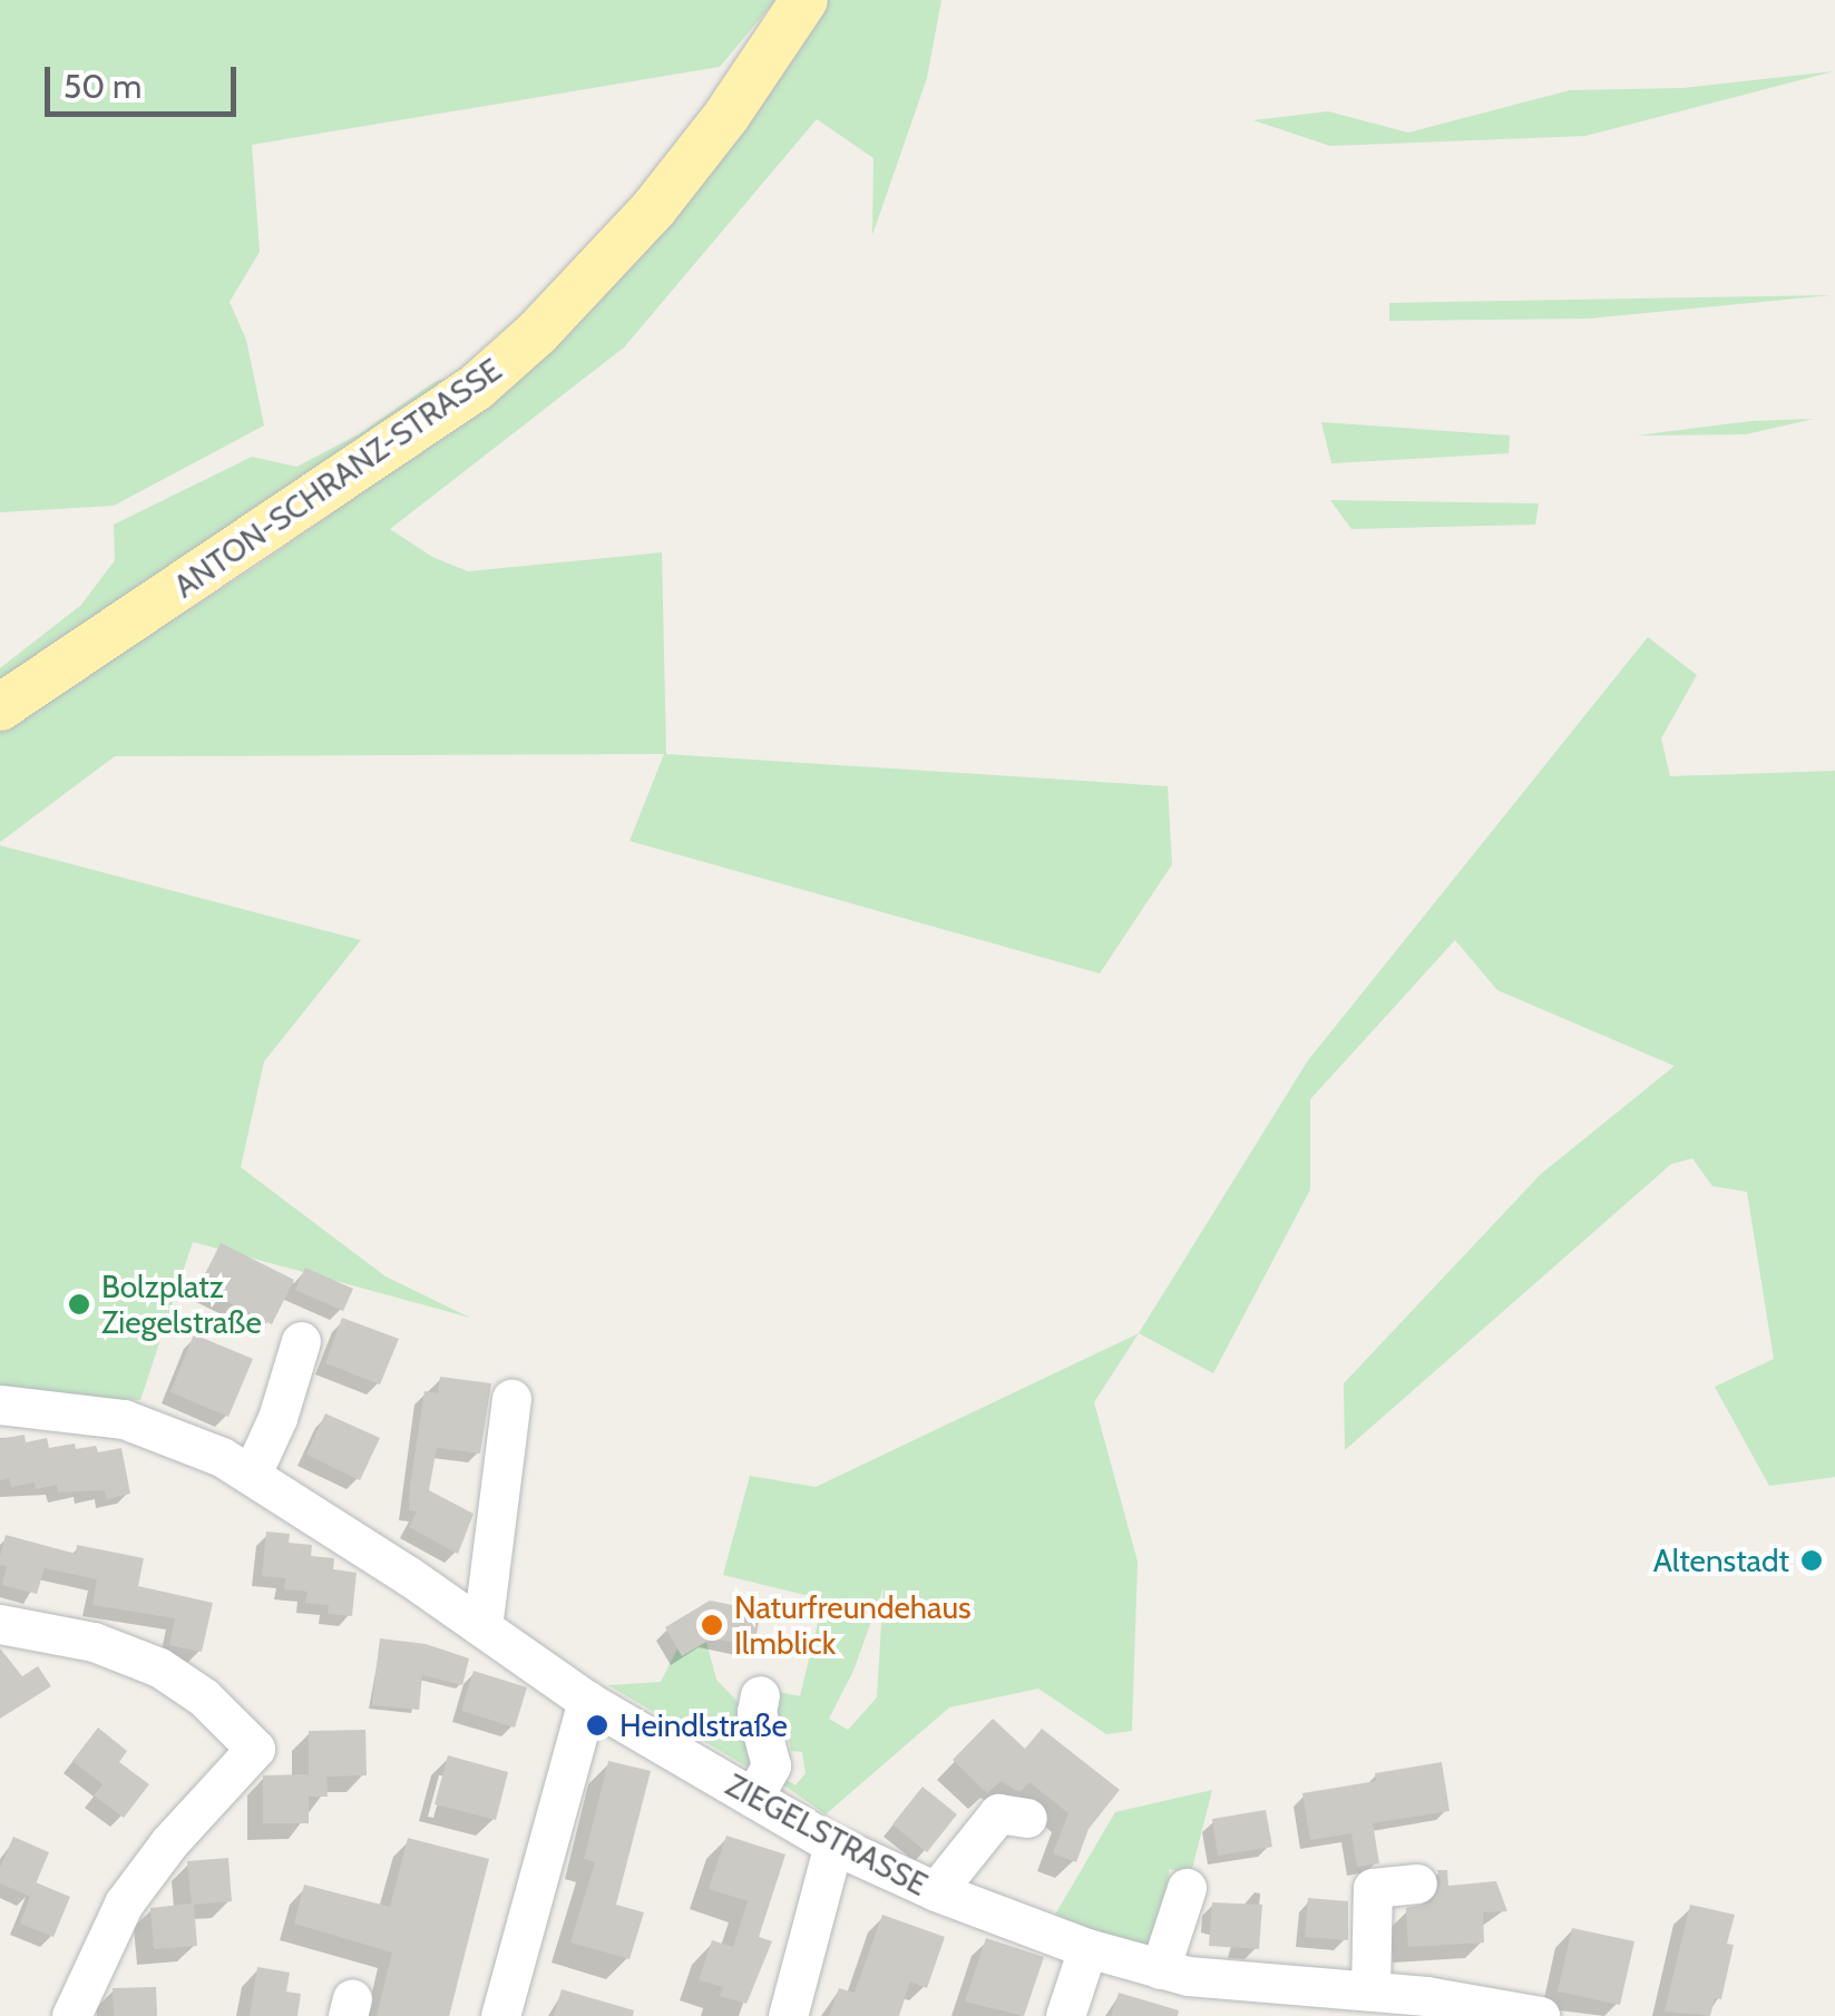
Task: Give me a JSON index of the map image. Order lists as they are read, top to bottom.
{
  "streets": {
    "main road": ["ANTON-SCHRANZ-STRASSE"],
    "street": ["ZIEGELSTRASSE"]
  },
  "places": [
    "Bolzplatz Ziegelstraße",
    "Altenstadt",
    "Naturfreundehaus Ilmblick",
    "Heindlstraße"
  ],
  "scale_bar": "50 m"
}
